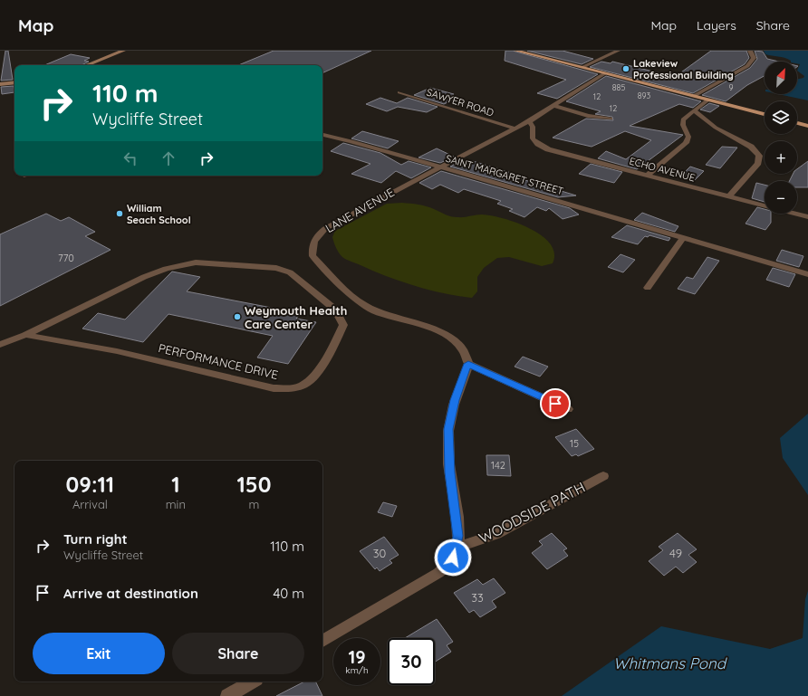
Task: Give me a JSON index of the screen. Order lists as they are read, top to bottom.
{
  "streets": {
    "street": [
      "SAWYER ROAD",
      "ECHO AVENUE",
      "SAINT MARGARET STREET",
      "LANE AVENUE",
      "PERFORMANCE DRIVE",
      "WOODSIDE PATH"
    ]
  },
  "crossings": [
    ["SAWYER ROAD", "LANE AVENUE"],
    ["ECHO AVENUE", "LANE AVENUE"],
    ["SAINT MARGARET STREET", "LANE AVENUE"]
  ],
  "water": ["Whitmans Pond"],
  "places": ["Lakeview Professional Building", "William Seach School", "Weymouth Health Care Center"],
  "house_numbers": [
    "885",
    "9",
    "893",
    "12",
    "12",
    "770",
    "15",
    "142",
    "30",
    "49",
    "33"
  ],
  "north": "top right",
  "page": {
    "header": "Map",
    "nav": ["Map", "Layers", "Share"],
    "map_buttons": ["+", "−"],
    "turn": ["110 m", "Wycliffe Street"],
    "eta": [
      "09:11",
      "Arrival",
      "1",
      "min",
      "150",
      "m"
    ],
    "list": [
      {
        "name": "Turn right",
        "note": "Wycliffe Street",
        "value": "110 m"
      },
      {
        "name": "Arrive at destination",
        "value": "40 m"
      }
    ],
    "buttons": ["Exit", "Share"],
    "speed": "19 km/h",
    "limit": "30"
  }
}
